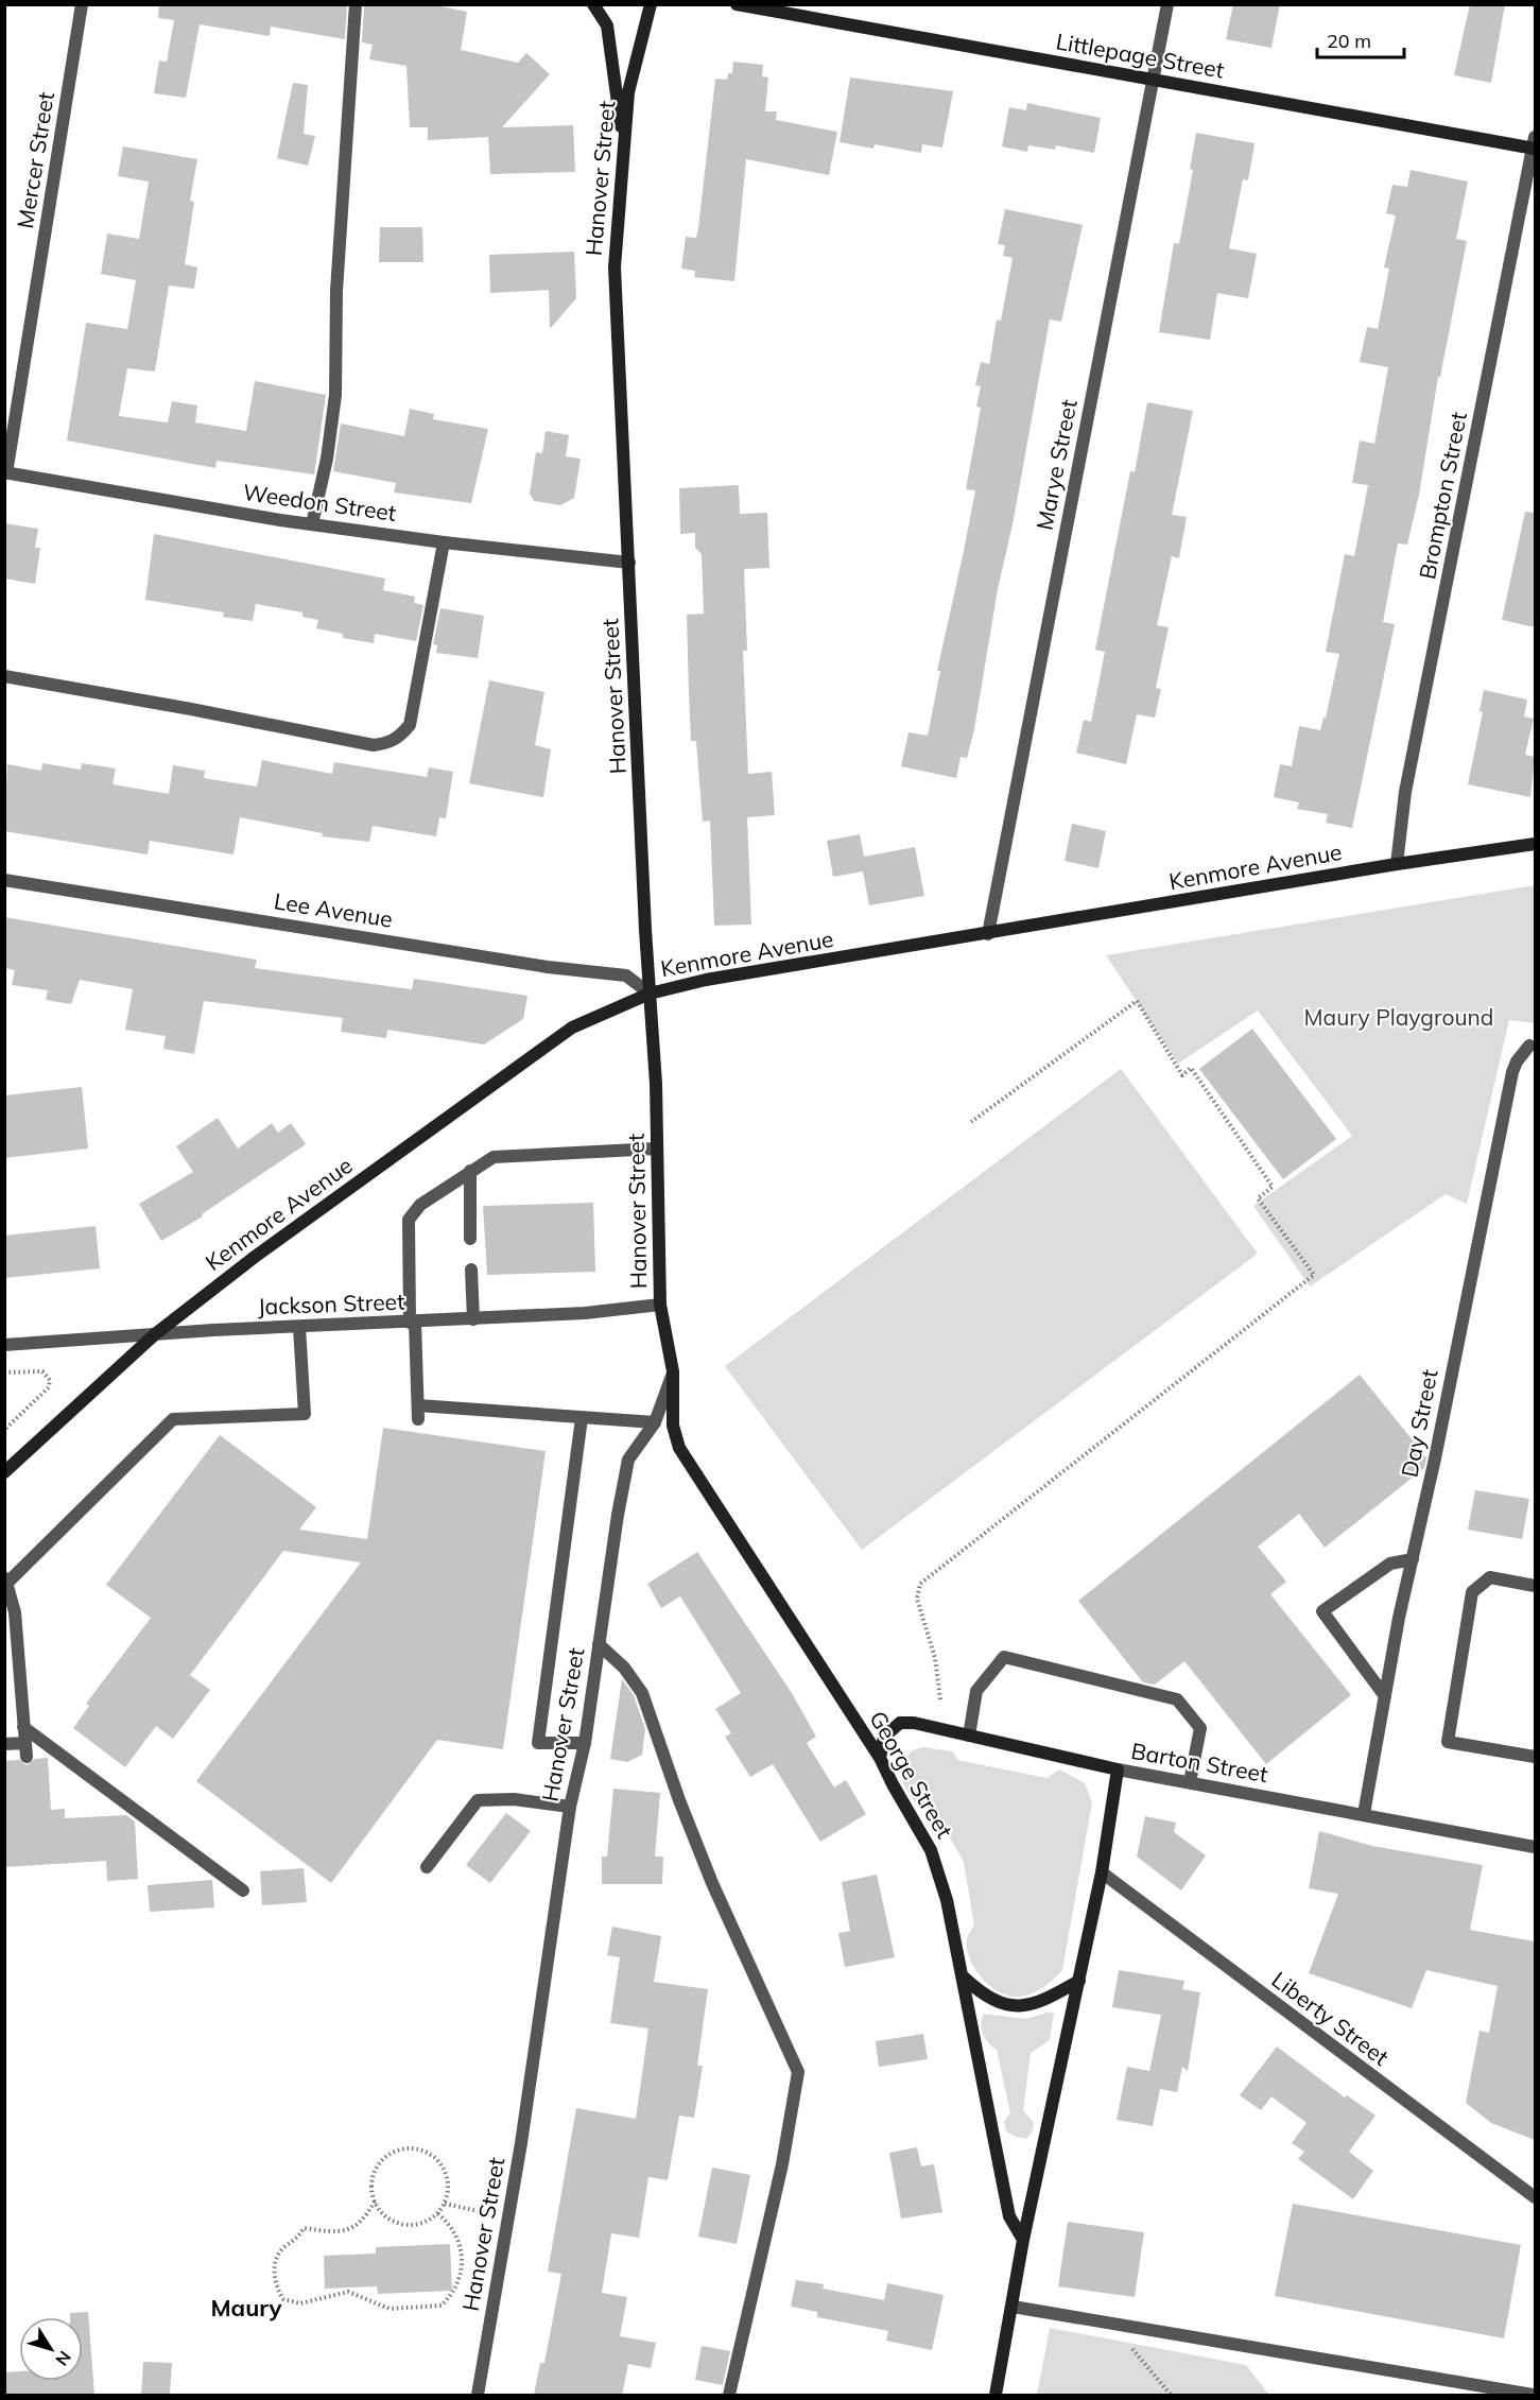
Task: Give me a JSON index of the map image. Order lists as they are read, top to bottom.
{
  "streets": {
    "street": [
      "Littlepage Street",
      "Mercer Street",
      "Hanover Street",
      "Marye Street",
      "Brompton Street",
      "Weedon Street",
      "Kenmore Avenue",
      "Lee Avenue",
      "Jackson Street",
      "Day Street",
      "Barton Street",
      "George Street",
      "Liberty Street"
    ]
  },
  "crossings": [
    ["Littlepage Street", "Marye Street"],
    ["Littlepage Street", "Brompton Street"],
    ["Mercer Street", "Weedon Street"],
    ["Hanover Street", "Weedon Street"],
    ["Hanover Street", "Kenmore Avenue"],
    ["Hanover Street", "Lee Avenue"],
    ["Hanover Street", "Jackson Street"],
    ["Hanover Street", "George Street"],
    ["Marye Street", "Kenmore Avenue"],
    ["Brompton Street", "Kenmore Avenue"],
    ["Kenmore Avenue", "Lee Avenue"],
    ["Kenmore Avenue", "Jackson Street"],
    ["Day Street", "Barton Street"],
    ["Barton Street", "George Street"]
  ],
  "districts": ["Maury"],
  "parks": ["Maury Playground"],
  "scale_bar": "20 m",
  "north": "bottom right"
}
